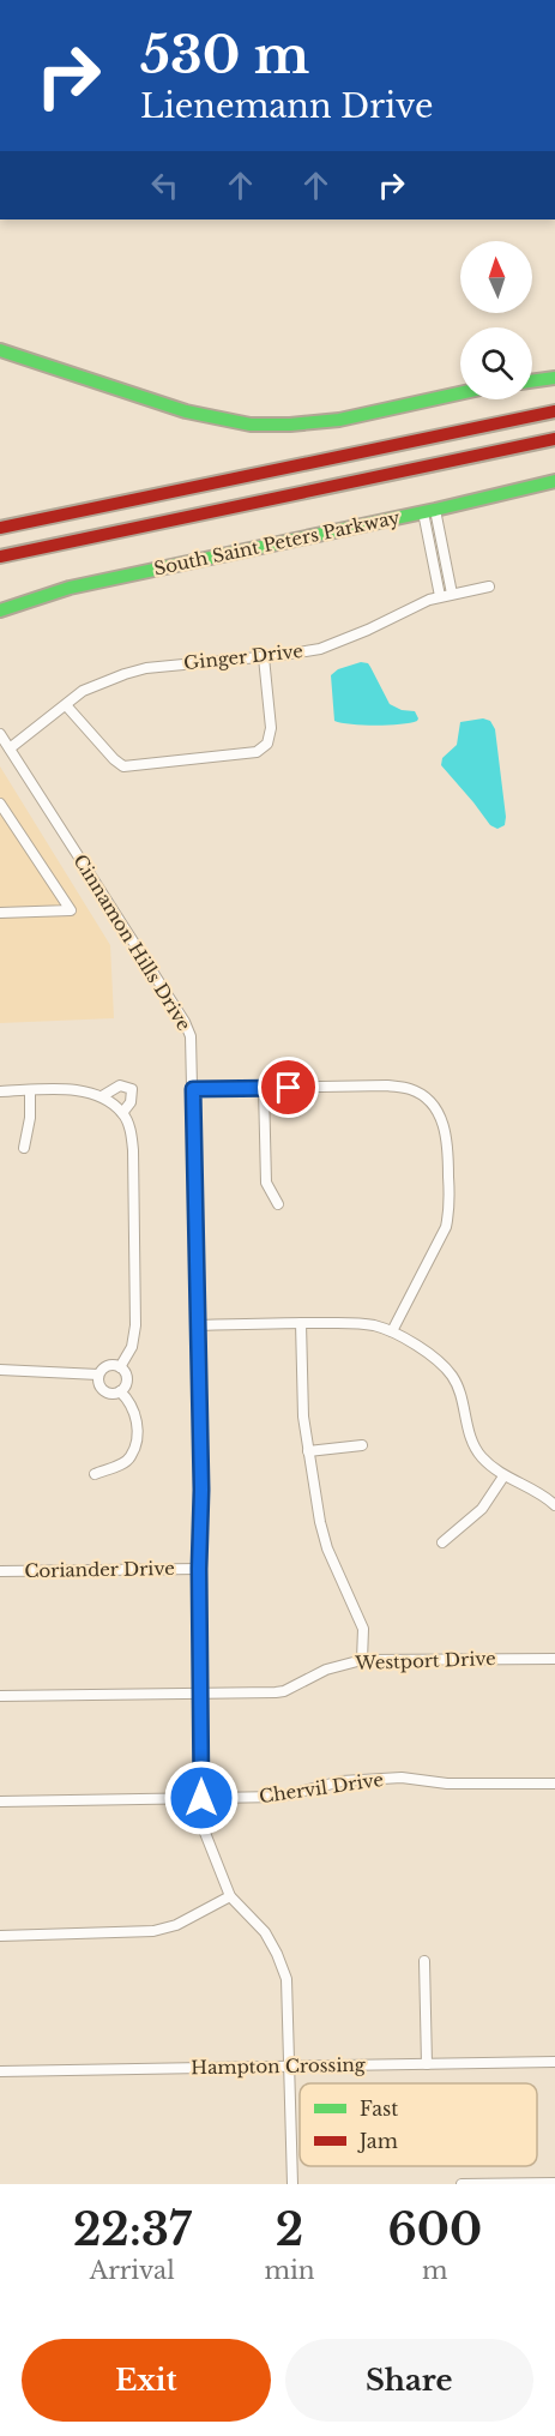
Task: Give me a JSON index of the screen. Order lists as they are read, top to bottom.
{
  "streets": {
    "main road": ["South Saint Peters Parkway"],
    "street": [
      "Ginger Drive",
      "Cinnamon Hills Drive",
      "Coriander Drive",
      "Westport Drive",
      "Chervil Drive",
      "Hampton Crossing"
    ]
  },
  "crossings": [
    ["Ginger Drive", "Cinnamon Hills Drive"],
    ["Cinnamon Hills Drive", "Coriander Drive"],
    ["Cinnamon Hills Drive", "Westport Drive"],
    ["Cinnamon Hills Drive", "Chervil Drive"],
    ["Cinnamon Hills Drive", "Hampton Crossing"]
  ],
  "legend": ["Fast", "Jam"],
  "north": "top",
  "page": {
    "turn": ["530 m", "Lienemann Drive"],
    "eta": [
      "22:37",
      "Arrival",
      "2",
      "min",
      "600",
      "m"
    ],
    "buttons": ["Exit", "Share"]
  }
}
